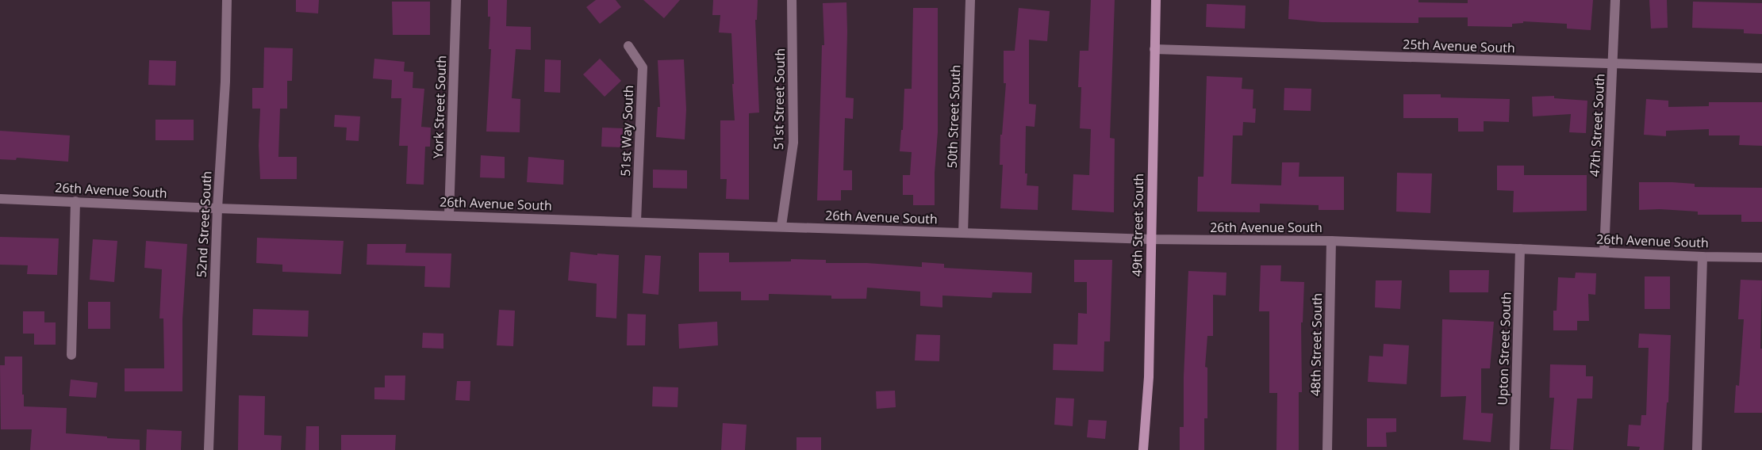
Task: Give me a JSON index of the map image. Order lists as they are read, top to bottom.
{
  "streets": {
    "street": [
      "25th Avenue South",
      "51st Street South",
      "York Street South",
      "50th Street South",
      "47th Street South",
      "51st Way South",
      "26th Avenue South",
      "52nd Street South",
      "49th Street South",
      "48th Street South",
      "Upton Street South"
    ]
  },
  "crossings": [
    ["25th Avenue South", "47th Street South"],
    ["25th Avenue South", "49th Street South"],
    ["51st Street South", "26th Avenue South"],
    ["York Street South", "26th Avenue South"],
    ["50th Street South", "26th Avenue South"],
    ["47th Street South", "26th Avenue South"],
    ["51st Way South", "26th Avenue South"],
    ["26th Avenue South", "52nd Street South"],
    ["26th Avenue South", "49th Street South"],
    ["26th Avenue South", "48th Street South"],
    ["26th Avenue South", "Upton Street South"]
  ]
}
